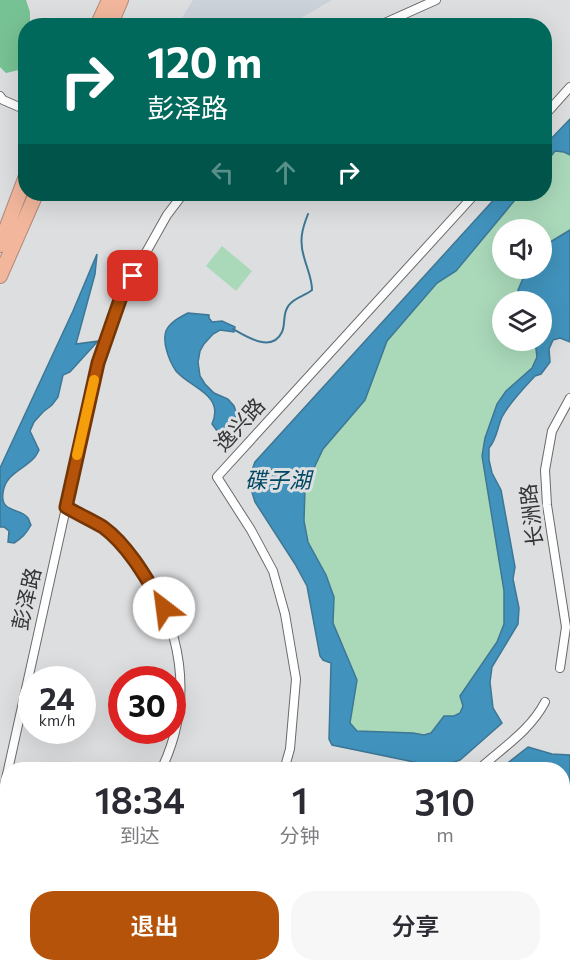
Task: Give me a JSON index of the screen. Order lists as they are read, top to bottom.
{
  "streets": {
    "street": ["逸兴路", "长洲路", "彭泽路"]
  },
  "water": ["碟子湖"],
  "page": {
    "turn": ["120 m", "彭泽路"],
    "speed": "24 km/h",
    "limit": "30",
    "eta": [
      "18:34",
      "到达",
      "1",
      "分钟",
      "310",
      "m"
    ],
    "buttons": ["退出", "分享"]
  }
}
